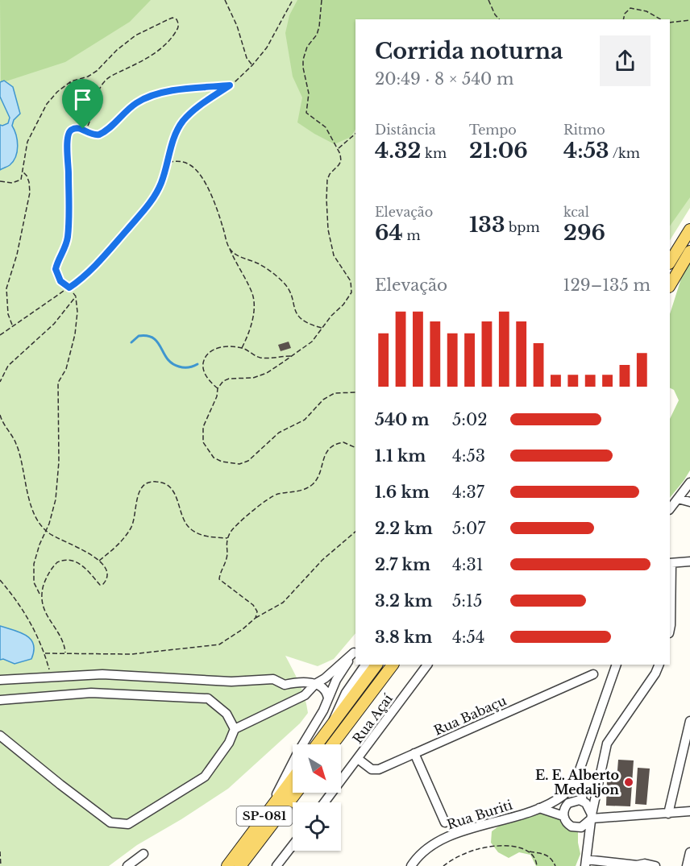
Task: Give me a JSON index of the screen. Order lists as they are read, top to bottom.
{
  "streets": {
    "main road": ["SP-081"],
    "street": ["Rua Babaçu", "Rua Açaí", "Rua Buriti"]
  },
  "crossings": [
    ["Rua Babaçu", "Rua Açaí"]
  ],
  "places": ["E. E. Alberto Medaljon"],
  "north": "bottom right",
  "page": {
    "heading": ["Corrida noturna", "20:49 · 8 × 540 m"],
    "stats": [
      ["Distância", "4.32 km"],
      ["Tempo", "21:06"],
      ["Ritmo", "4:53 /km"],
      ["Elevação", "64 m"],
      ["133 bpm"],
      ["kcal", "296"]
    ],
    "chart": ["Elevação", "129–135 m"],
    "list": [
      {
        "name": "540 m",
        "note": "5:02"
      },
      {
        "name": "1.1 km",
        "note": "4:53"
      },
      {
        "name": "1.6 km",
        "note": "4:37"
      },
      {
        "name": "2.2 km",
        "note": "5:07"
      },
      {
        "name": "2.7 km",
        "note": "4:31"
      },
      {
        "name": "3.2 km",
        "note": "5:15"
      },
      {
        "name": "3.8 km",
        "note": "4:54"
      }
    ]
  }
}
